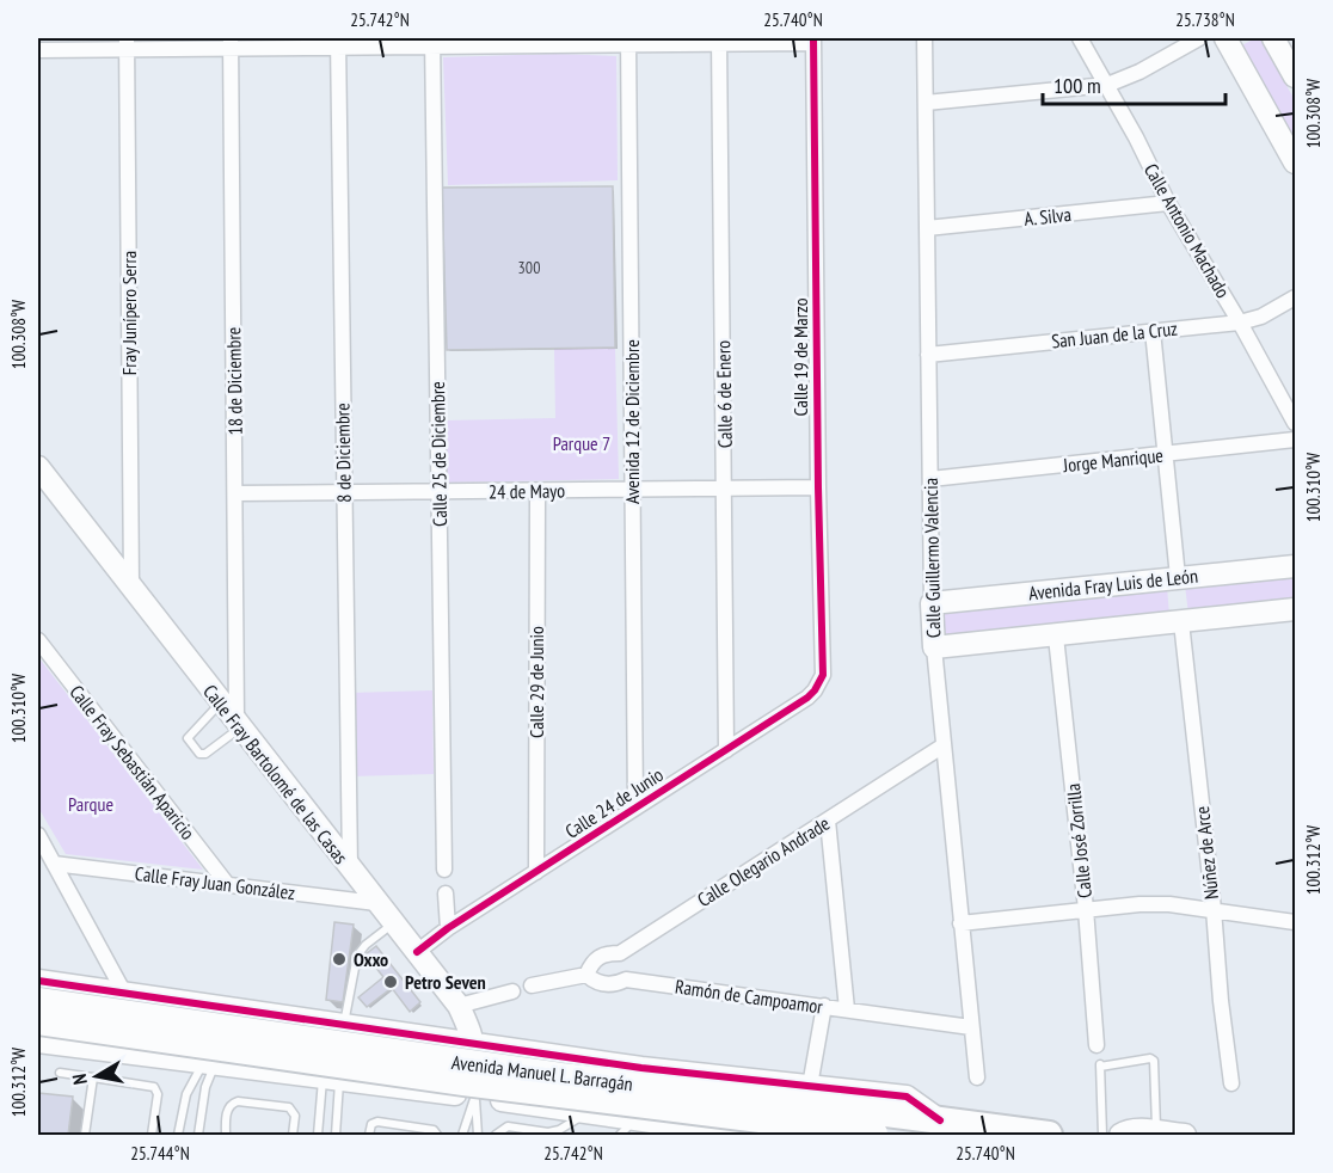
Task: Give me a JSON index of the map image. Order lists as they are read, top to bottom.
{
  "streets": {
    "highway": ["Avenida Manuel L. Barragán"],
    "street": [
      "A. Silva",
      "Calle Antonio Machado",
      "Fray Junípero Serra",
      "San Juan de la Cruz",
      "Calle 19 de Marzo",
      "18 de Diciembre",
      "Calle 6 de Enero",
      "Avenida 12 de Diciembre",
      "8 de Diciembre",
      "Calle 25 de Diciembre",
      "Jorge Manrique",
      "24 de Mayo",
      "Calle Guillermo Valencia",
      "Avenida Fray Luis de León",
      "Calle 29 de Junio",
      "Calle Fray Sebastián Aparicio",
      "Calle Fray Bartolomé de las Casas",
      "Calle 24 de Junio",
      "Calle José Zorrilla",
      "Núñez de Arce",
      "Calle Olegario Andrade",
      "Calle Fray Juan González",
      "Ramón de Campoamor"
    ]
  },
  "crossings": [
    ["A. Silva", "Calle Antonio Machado"],
    ["A. Silva", "Calle Guillermo Valencia"],
    ["Calle Antonio Machado", "San Juan de la Cruz"],
    ["Fray Junípero Serra", "Calle Fray Bartolomé de las Casas"],
    ["San Juan de la Cruz", "Calle Guillermo Valencia"],
    ["Calle 19 de Marzo", "24 de Mayo"],
    ["Calle 19 de Marzo", "Calle 24 de Junio"],
    ["18 de Diciembre", "24 de Mayo"],
    ["18 de Diciembre", "Calle Fray Bartolomé de las Casas"],
    ["Calle 6 de Enero", "24 de Mayo"],
    ["Calle 6 de Enero", "Calle 24 de Junio"],
    ["Avenida 12 de Diciembre", "24 de Mayo"],
    ["Avenida 12 de Diciembre", "Calle 24 de Junio"],
    ["8 de Diciembre", "24 de Mayo"],
    ["8 de Diciembre", "Calle Fray Bartolomé de las Casas"],
    ["Calle 25 de Diciembre", "24 de Mayo"],
    ["Jorge Manrique", "Calle Guillermo Valencia"],
    ["24 de Mayo", "Calle 29 de Junio"],
    ["Calle Guillermo Valencia", "Avenida Fray Luis de León"],
    ["Calle Guillermo Valencia", "Calle Olegario Andrade"],
    ["Calle Guillermo Valencia", "Ramón de Campoamor"],
    ["Calle 29 de Junio", "Calle 24 de Junio"],
    ["Calle Fray Sebastián Aparicio", "Calle Fray Juan González"],
    ["Calle Fray Bartolomé de las Casas", "Calle 24 de Junio"],
    ["Calle Fray Bartolomé de las Casas", "Calle Fray Juan González"],
    ["Calle Olegario Andrade", "Ramón de Campoamor"]
  ],
  "parks": ["Parque 7", "Parque"],
  "places": ["Oxxo", "Petro Seven"],
  "house_numbers": ["300"],
  "scale_bar": "100 m",
  "north": "left",
  "coordinates": [
    "25.742°N",
    "25.740°N",
    "25.738°N",
    "100.308°W",
    "100.310°W",
    "100.312°W",
    "25.744°N"
  ]
}
